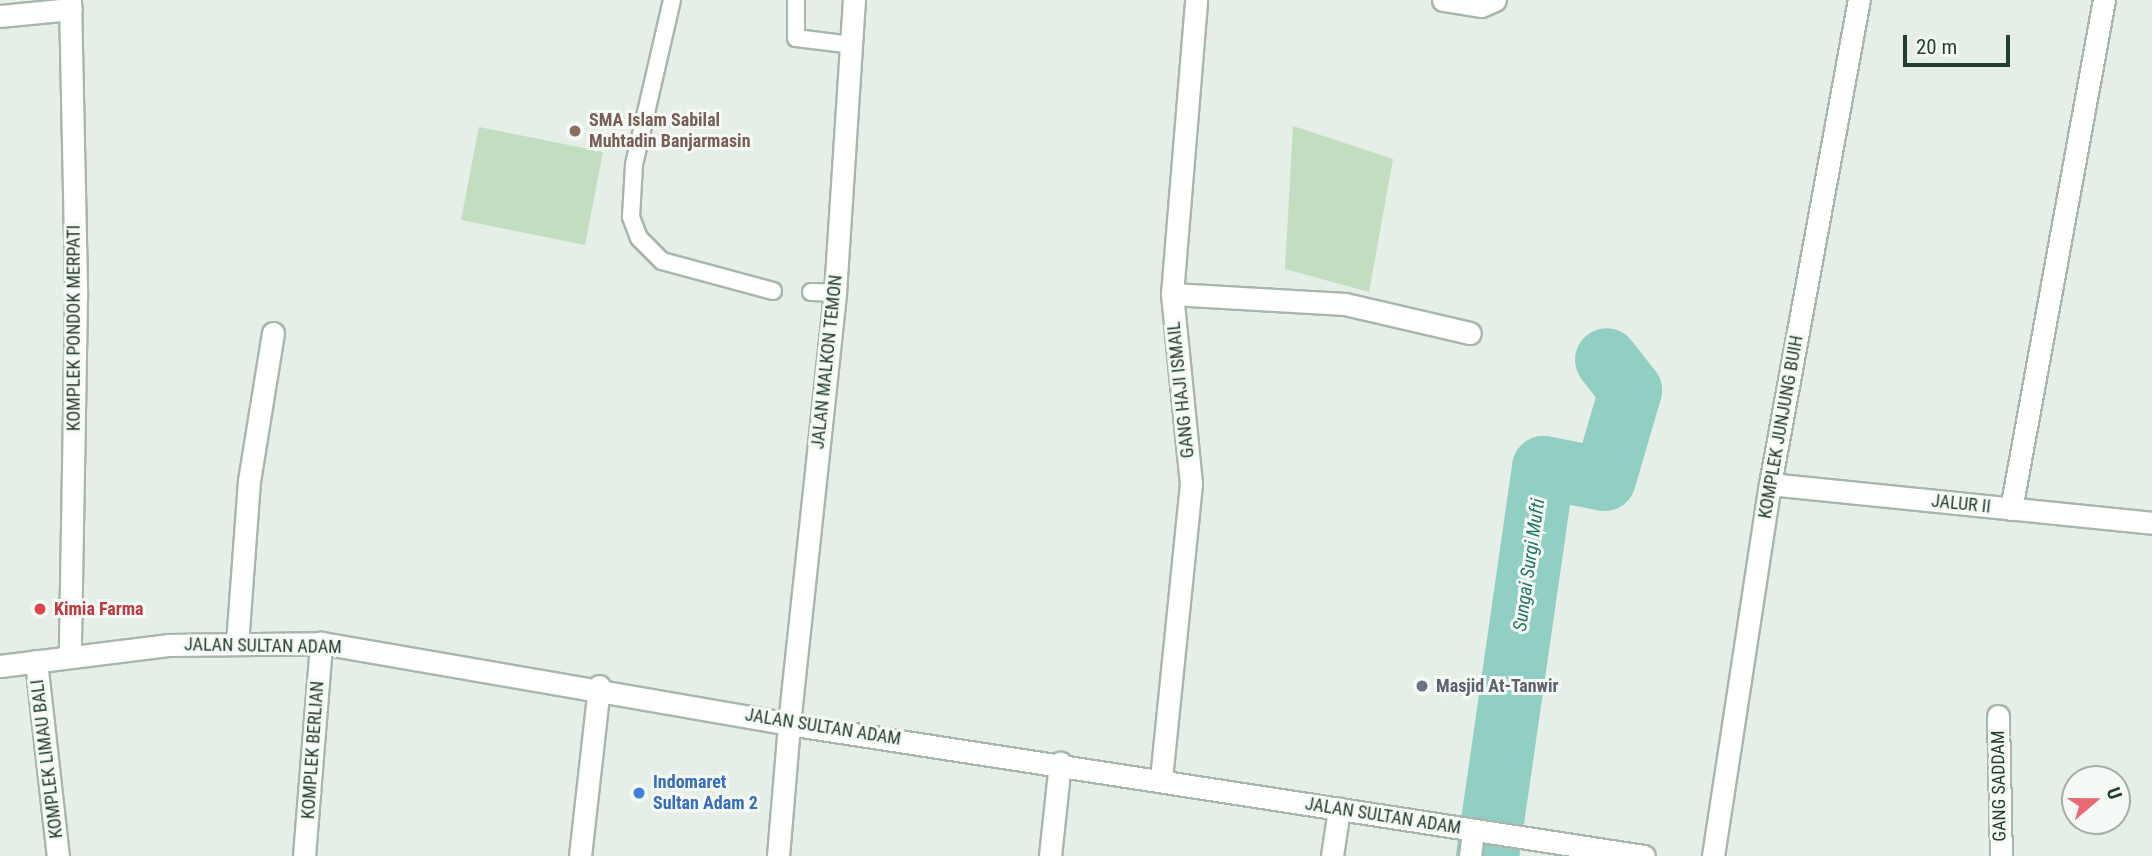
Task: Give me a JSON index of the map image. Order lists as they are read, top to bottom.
{
  "streets": {
    "street": [
      "KOMPLEK PONDOK MERPATI",
      "JALAN MALKON TEMON",
      "GANG HAJI ISMAIL",
      "KOMPLEK JUNJUNG BUIH",
      "JALUR II",
      "JALAN SULTAN ADAM",
      "KOMPLEK BERLIAN",
      "KOMPLEK LIMAU BALI",
      "GANG SADDAM"
    ]
  },
  "crossings": [
    ["KOMPLEK PONDOK MERPATI", "JALAN SULTAN ADAM"],
    ["JALAN MALKON TEMON", "JALAN SULTAN ADAM"],
    ["GANG HAJI ISMAIL", "JALAN SULTAN ADAM"],
    ["KOMPLEK JUNJUNG BUIH", "JALUR II"],
    ["JALAN SULTAN ADAM", "KOMPLEK BERLIAN"],
    ["JALAN SULTAN ADAM", "KOMPLEK LIMAU BALI"]
  ],
  "water": ["Sungai Surgi Mufti"],
  "places": [
    "SMA Islam Sabilal Muhtadin Banjarmasin",
    "Kimia Farma",
    "Masjid At-Tanwir",
    "Indomaret Sultan Adam 2"
  ],
  "scale_bar": "20 m",
  "north": "right"
}
